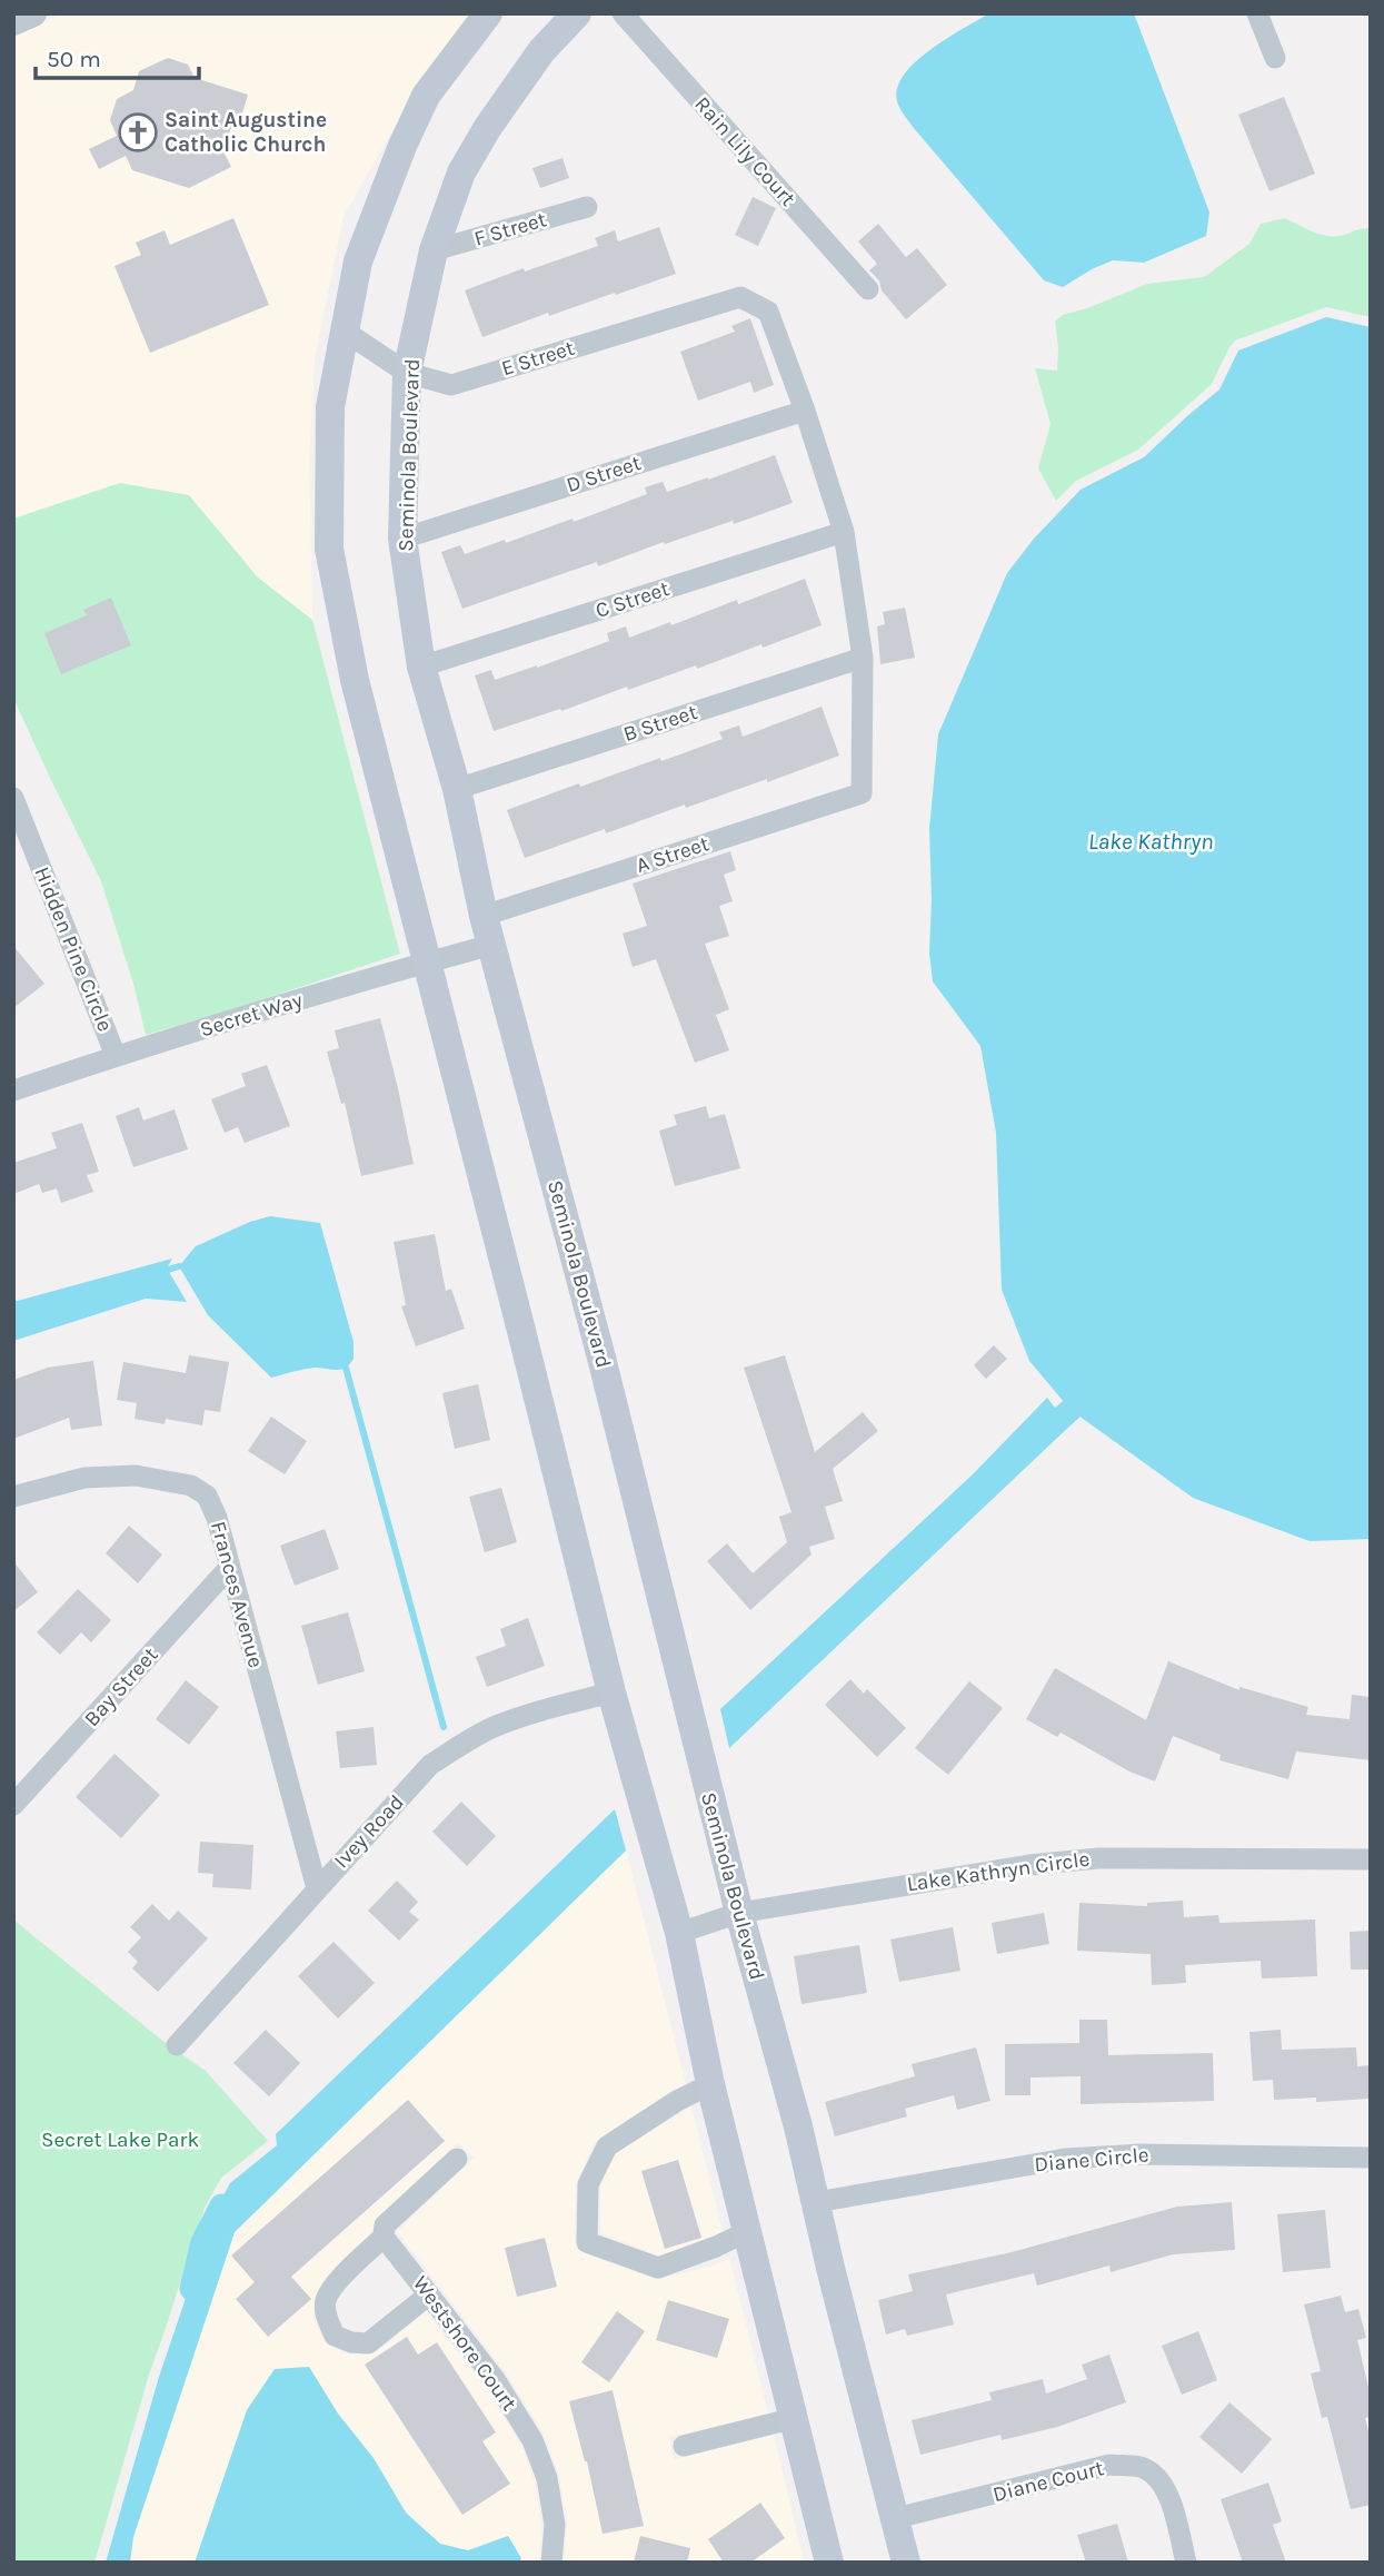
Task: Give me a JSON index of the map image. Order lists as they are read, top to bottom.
{
  "streets": {
    "main road": ["Seminola Boulevard"],
    "street": [
      "Rain Lily Court",
      "F Street",
      "E Street",
      "D Street",
      "C Street",
      "B Street",
      "A Street",
      "Hidden Pine Circle",
      "Secret Way",
      "Frances Avenue",
      "Bay Street",
      "Ivey Road",
      "Lake Kathryn Circle",
      "Diane Circle",
      "Westshore Court",
      "Diane Court"
    ]
  },
  "crossings": [
    ["F Street", "Seminola Boulevard"],
    ["E Street", "Seminola Boulevard"],
    ["E Street", "D Street"],
    ["Seminola Boulevard", "D Street"],
    ["Seminola Boulevard", "C Street"],
    ["Seminola Boulevard", "B Street"],
    ["Seminola Boulevard", "A Street"],
    ["Seminola Boulevard", "Secret Way"],
    ["Seminola Boulevard", "Lake Kathryn Circle"],
    ["Seminola Boulevard", "Diane Circle"],
    ["Seminola Boulevard", "Diane Court"],
    ["B Street", "A Street"],
    ["Hidden Pine Circle", "Secret Way"],
    ["Frances Avenue", "Bay Street"],
    ["Frances Avenue", "Ivey Road"]
  ],
  "water": ["Lake Kathryn"],
  "parks": ["Secret Lake Park"],
  "places": {
    "church": ["Saint Augustine Catholic Church"]
  },
  "scale_bar": "50 m"
}
